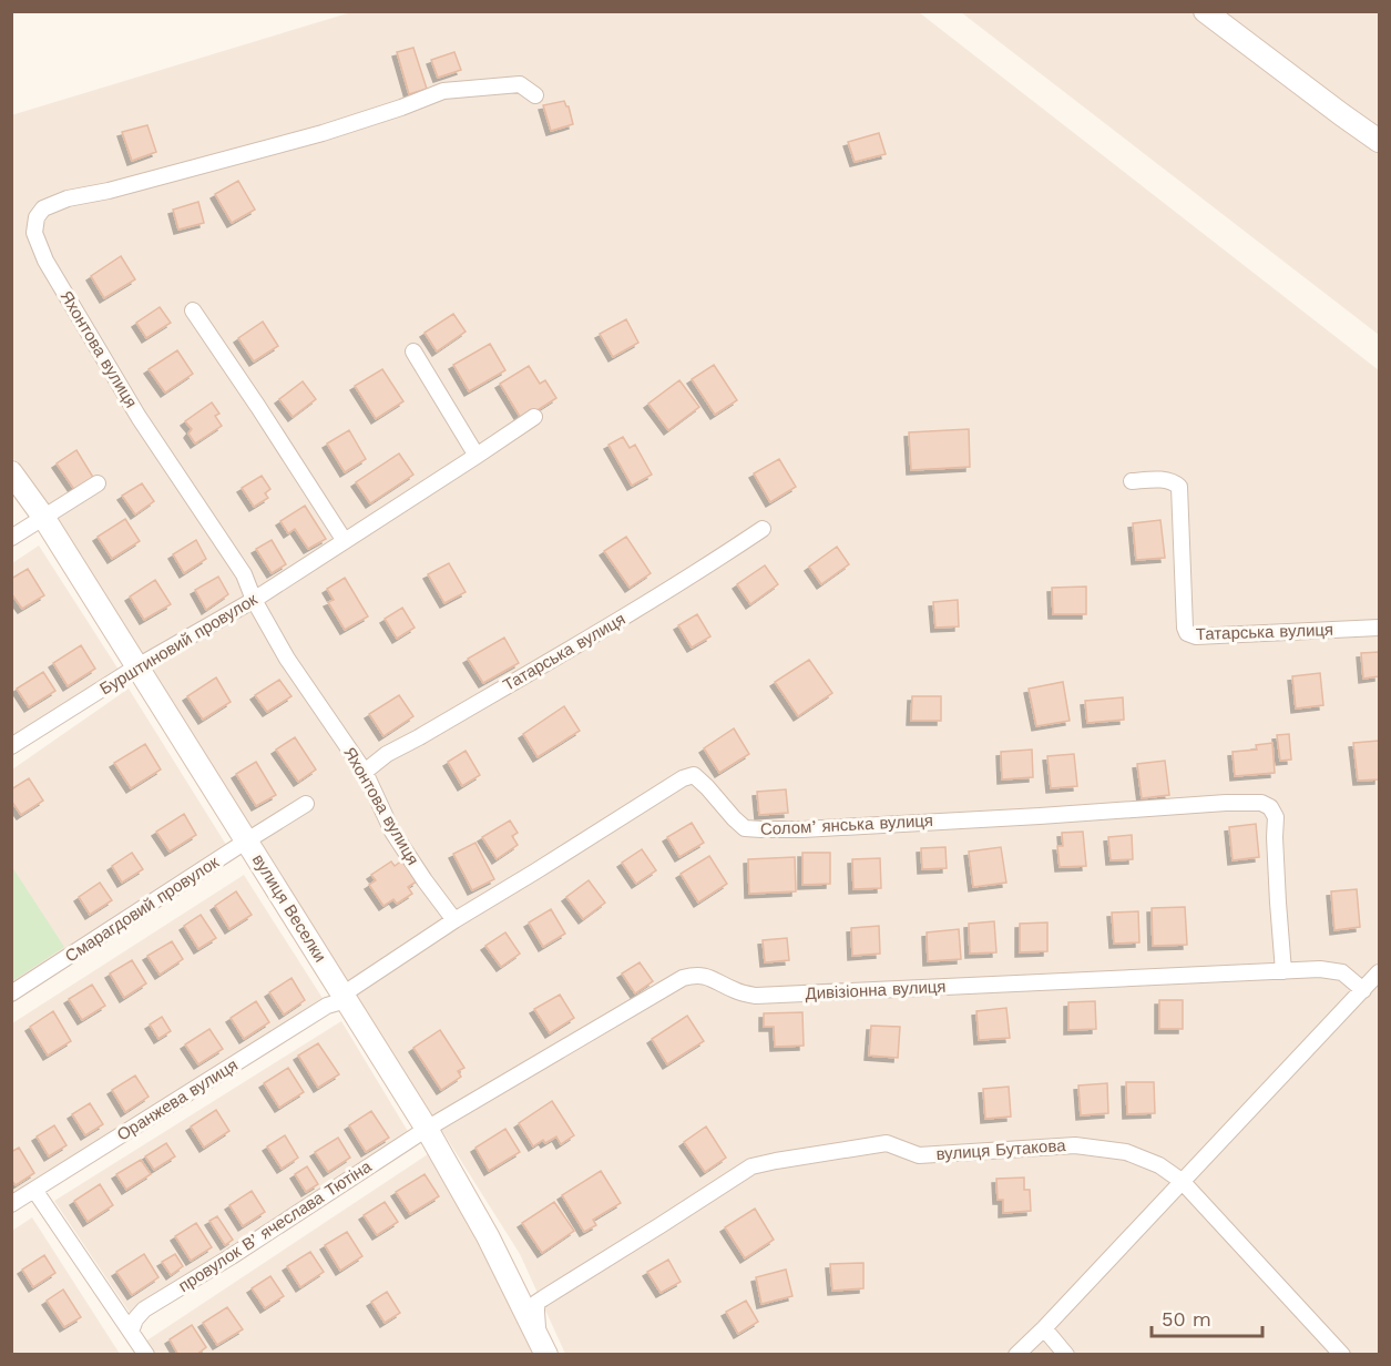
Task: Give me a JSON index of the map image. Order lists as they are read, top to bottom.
{
  "streets": {
    "street": [
      "Яхонтова вулиця",
      "Татарська вулиця",
      "Бурштиновий провулок",
      "Соломʼянська вулиця",
      "вулиця Веселки",
      "Смарагдовий провулок",
      "Дивізіонна вулиця",
      "Оранжева вулиця",
      "вулиця Бутакова",
      "провулок Вʼячеслава Тютіна"
    ]
  },
  "crossings": [
    ["Яхонтова вулиця", "Татарська вулиця"],
    ["Яхонтова вулиця", "Бурштиновий провулок"],
    ["Яхонтова вулиця", "Соломʼянська вулиця"],
    ["Бурштиновий провулок", "вулиця Веселки"],
    ["Соломʼянська вулиця", "вулиця Веселки"],
    ["Соломʼянська вулиця", "Дивізіонна вулиця"],
    ["Соломʼянська вулиця", "Оранжева вулиця"],
    ["вулиця Веселки", "Смарагдовий провулок"],
    ["вулиця Веселки", "Дивізіонна вулиця"],
    ["вулиця Веселки", "Оранжева вулиця"],
    ["вулиця Веселки", "вулиця Бутакова"],
    ["вулиця Веселки", "провулок Вʼячеслава Тютіна"],
    ["Дивізіонна вулиця", "провулок Вʼячеслава Тютіна"]
  ],
  "scale_bar": "50 m"
}
